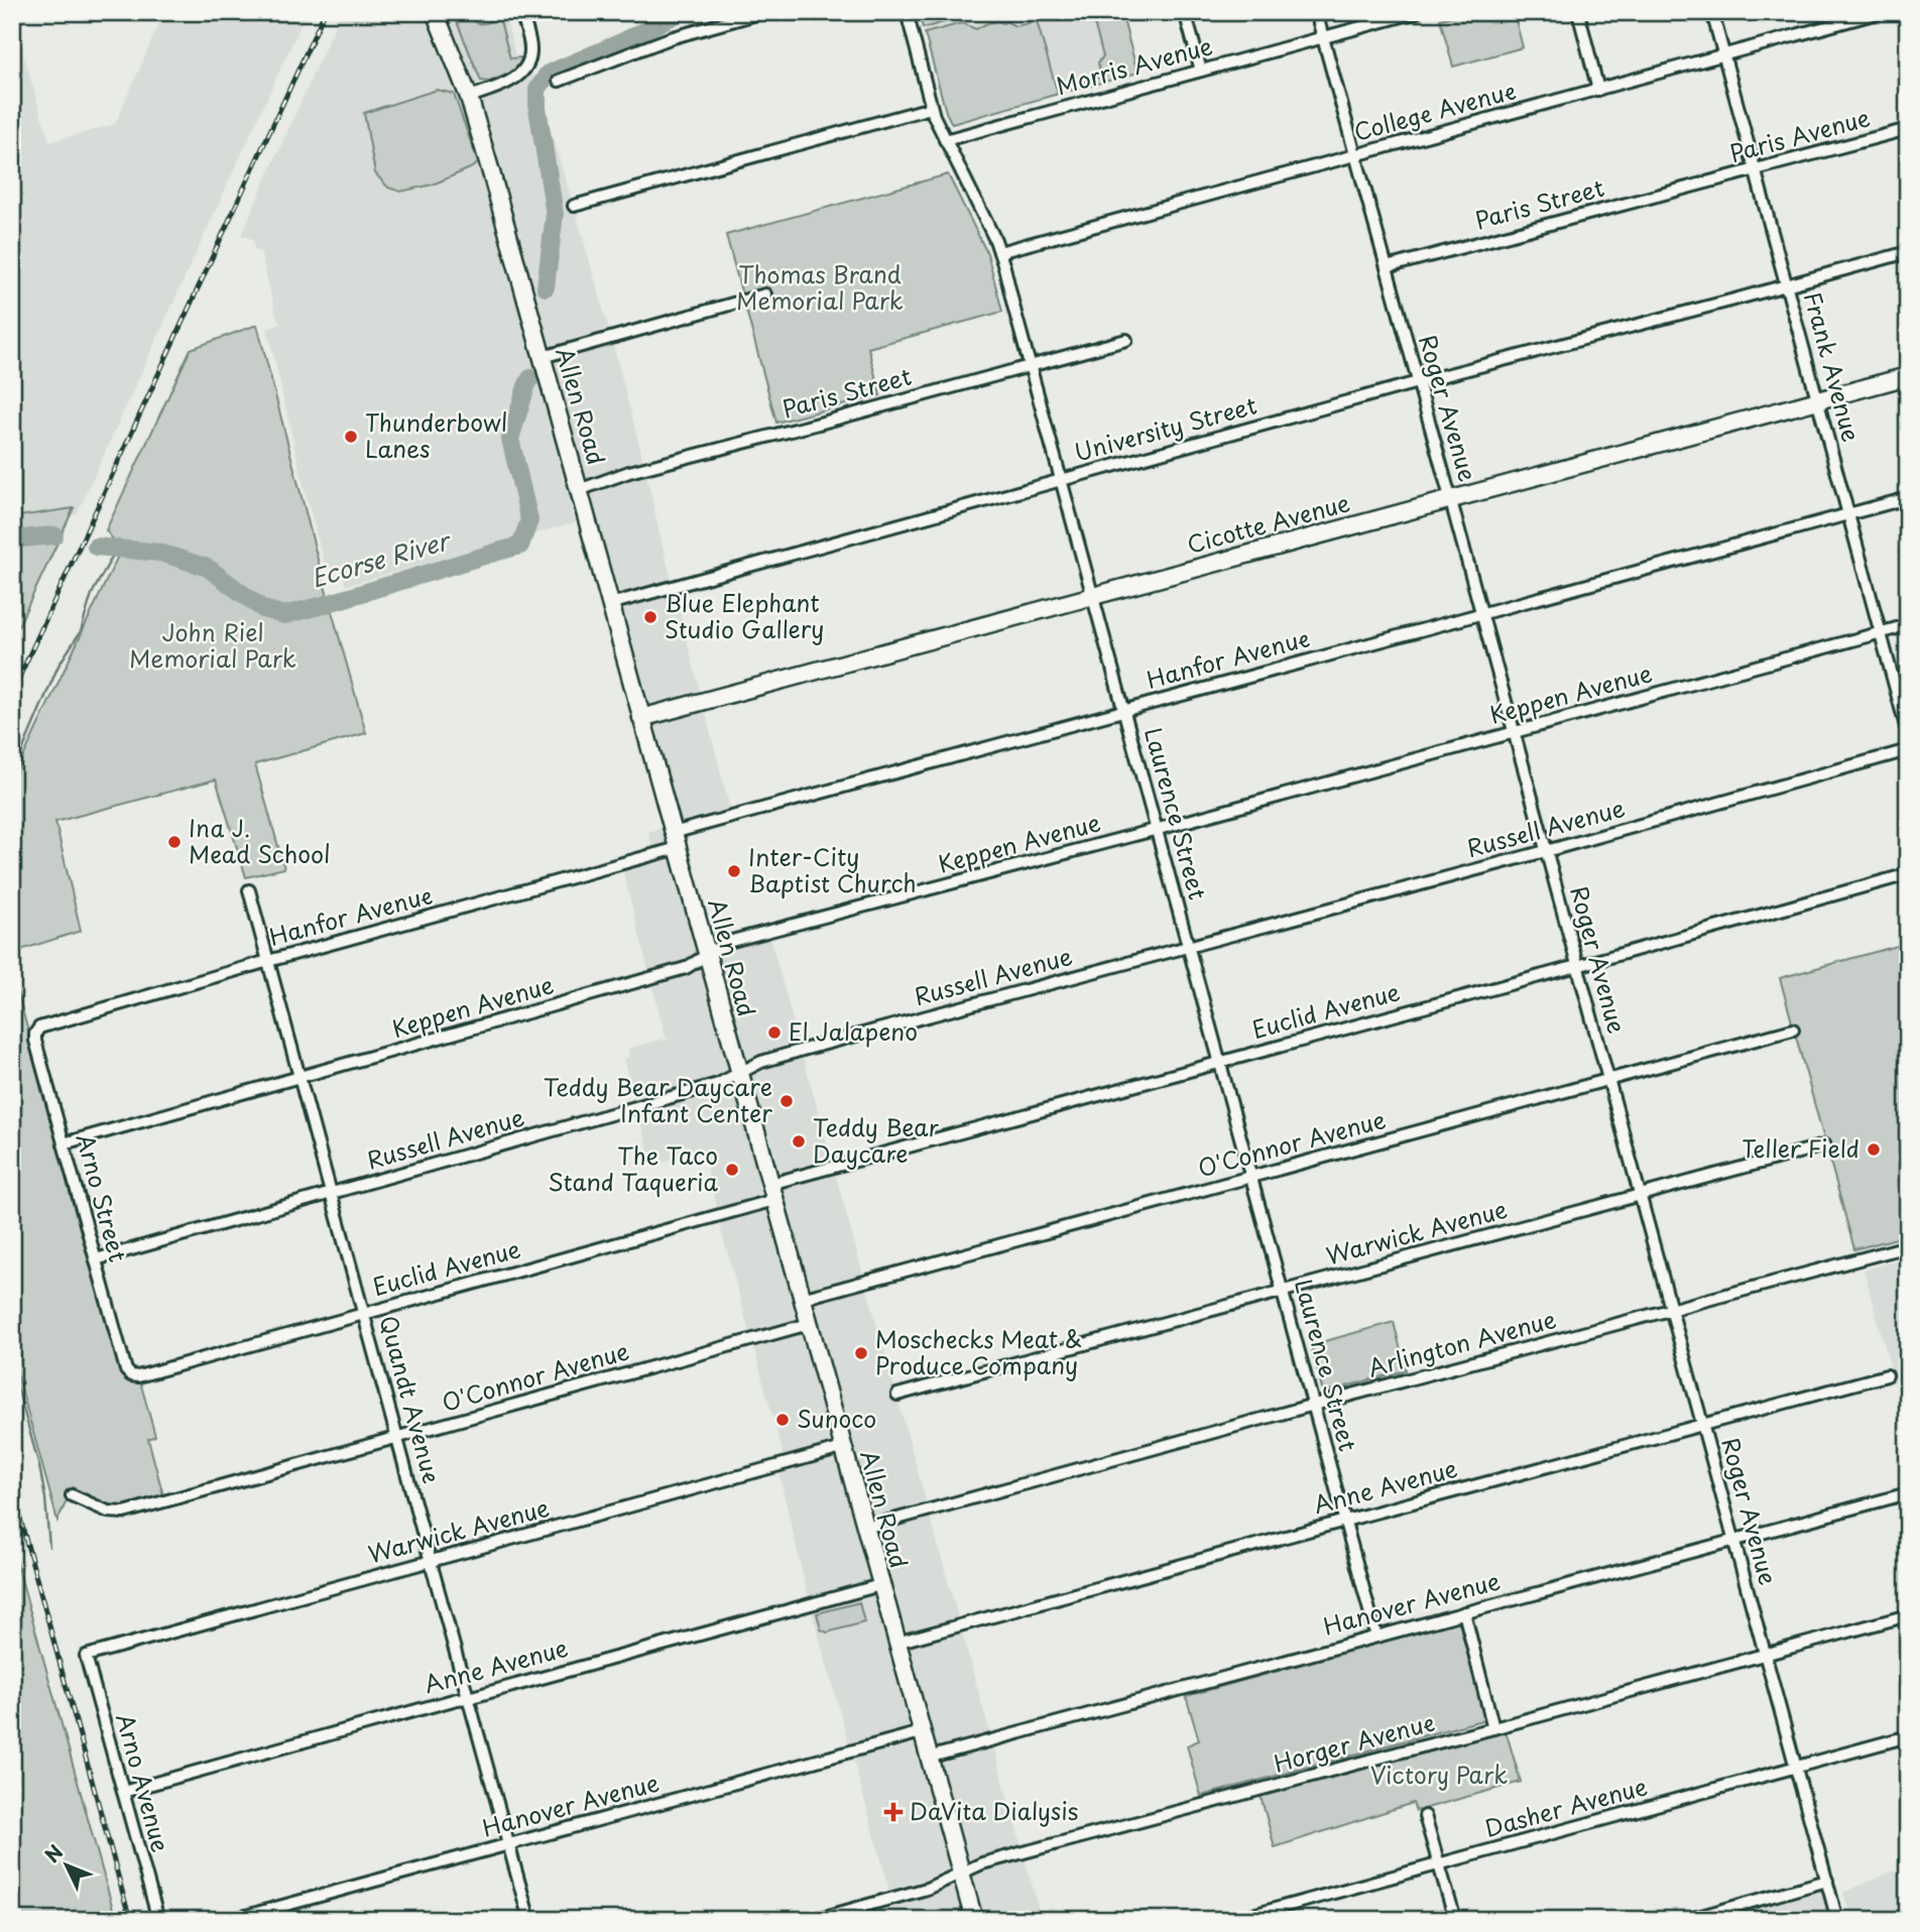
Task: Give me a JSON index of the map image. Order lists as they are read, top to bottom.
{
  "streets": {
    "main road": ["Allen Road", "Cicotte Avenue"],
    "street": [
      "Morris Avenue",
      "College Avenue",
      "Paris Avenue",
      "Paris Street",
      "Frank Avenue",
      "Roger Avenue",
      "University Street",
      "Hanfor Avenue",
      "Keppen Avenue",
      "Laurence Street",
      "Russell Avenue",
      "Euclid Avenue",
      "O'Connor Avenue",
      "Arno Street",
      "Warwick Avenue",
      "Arlington Avenue",
      "Quandt Avenue",
      "Anne Avenue",
      "Hanover Avenue",
      "Horger Avenue",
      "Arno Avenue",
      "Dasher Avenue"
    ]
  },
  "crossings": [
    ["Morris Avenue", "Roger Avenue"],
    ["Morris Avenue", "Laurence Street"],
    ["College Avenue", "Frank Avenue"],
    ["College Avenue", "Roger Avenue"],
    ["College Avenue", "Laurence Street"],
    ["Paris Avenue", "Paris Street"],
    ["Paris Avenue", "Frank Avenue"],
    ["Paris Street", "Allen Road"],
    ["Paris Street", "Roger Avenue"],
    ["Paris Street", "Laurence Street"],
    ["Frank Avenue", "University Street"],
    ["Frank Avenue", "Cicotte Avenue"],
    ["Frank Avenue", "Hanfor Avenue"],
    ["Frank Avenue", "Keppen Avenue"],
    ["Allen Road", "University Street"],
    ["Allen Road", "Cicotte Avenue"],
    ["Allen Road", "Hanfor Avenue"],
    ["Allen Road", "Keppen Avenue"],
    ["Allen Road", "Russell Avenue"],
    ["Allen Road", "Euclid Avenue"],
    ["Allen Road", "O'Connor Avenue"],
    ["Allen Road", "Warwick Avenue"],
    ["Allen Road", "Arlington Avenue"],
    ["Allen Road", "Anne Avenue"],
    ["Allen Road", "Hanover Avenue"],
    ["Allen Road", "Horger Avenue"],
    ["Roger Avenue", "University Street"],
    ["Roger Avenue", "Cicotte Avenue"],
    ["Roger Avenue", "Hanfor Avenue"],
    ["Roger Avenue", "Keppen Avenue"],
    ["Roger Avenue", "Russell Avenue"],
    ["Roger Avenue", "Euclid Avenue"],
    ["Roger Avenue", "O'Connor Avenue"],
    ["Roger Avenue", "Warwick Avenue"],
    ["Roger Avenue", "Arlington Avenue"],
    ["Roger Avenue", "Anne Avenue"],
    ["Roger Avenue", "Hanover Avenue"],
    ["Roger Avenue", "Horger Avenue"],
    ["Roger Avenue", "Dasher Avenue"],
    ["University Street", "Laurence Street"],
    ["Cicotte Avenue", "Laurence Street"],
    ["Hanfor Avenue", "Laurence Street"],
    ["Hanfor Avenue", "Arno Street"],
    ["Hanfor Avenue", "Quandt Avenue"],
    ["Keppen Avenue", "Laurence Street"],
    ["Keppen Avenue", "Arno Street"],
    ["Keppen Avenue", "Quandt Avenue"],
    ["Laurence Street", "Russell Avenue"],
    ["Laurence Street", "Euclid Avenue"],
    ["Laurence Street", "O'Connor Avenue"],
    ["Laurence Street", "Warwick Avenue"],
    ["Laurence Street", "Arlington Avenue"],
    ["Laurence Street", "Anne Avenue"],
    ["Laurence Street", "Hanover Avenue"],
    ["Russell Avenue", "Arno Street"],
    ["Russell Avenue", "Quandt Avenue"],
    ["Euclid Avenue", "Arno Street"],
    ["Euclid Avenue", "Quandt Avenue"],
    ["O'Connor Avenue", "Quandt Avenue"],
    ["Warwick Avenue", "Quandt Avenue"],
    ["Warwick Avenue", "Arno Avenue"],
    ["Quandt Avenue", "Anne Avenue"],
    ["Quandt Avenue", "Hanover Avenue"],
    ["Anne Avenue", "Arno Avenue"]
  ],
  "water": ["Ecorse River"],
  "parks": ["Thomas Brand Memorial Park", "John Riel Memorial Park", "Victory Park"],
  "places": {
    "other": [
      "Thunderbowl Lanes",
      "Blue Elephant Studio Gallery",
      "Ina J. Mead School",
      "Inter-City Baptist Church",
      "El Jalapeno",
      "Teddy Bear Daycare Infant Center",
      "Teddy Bear Daycare",
      "Teller Field",
      "The Taco Stand Taqueria",
      "Moschecks Meat & Produce Company",
      "Sunoco"
    ],
    "health": ["DaVita Dialysis"]
  },
  "north": "top left"
}
